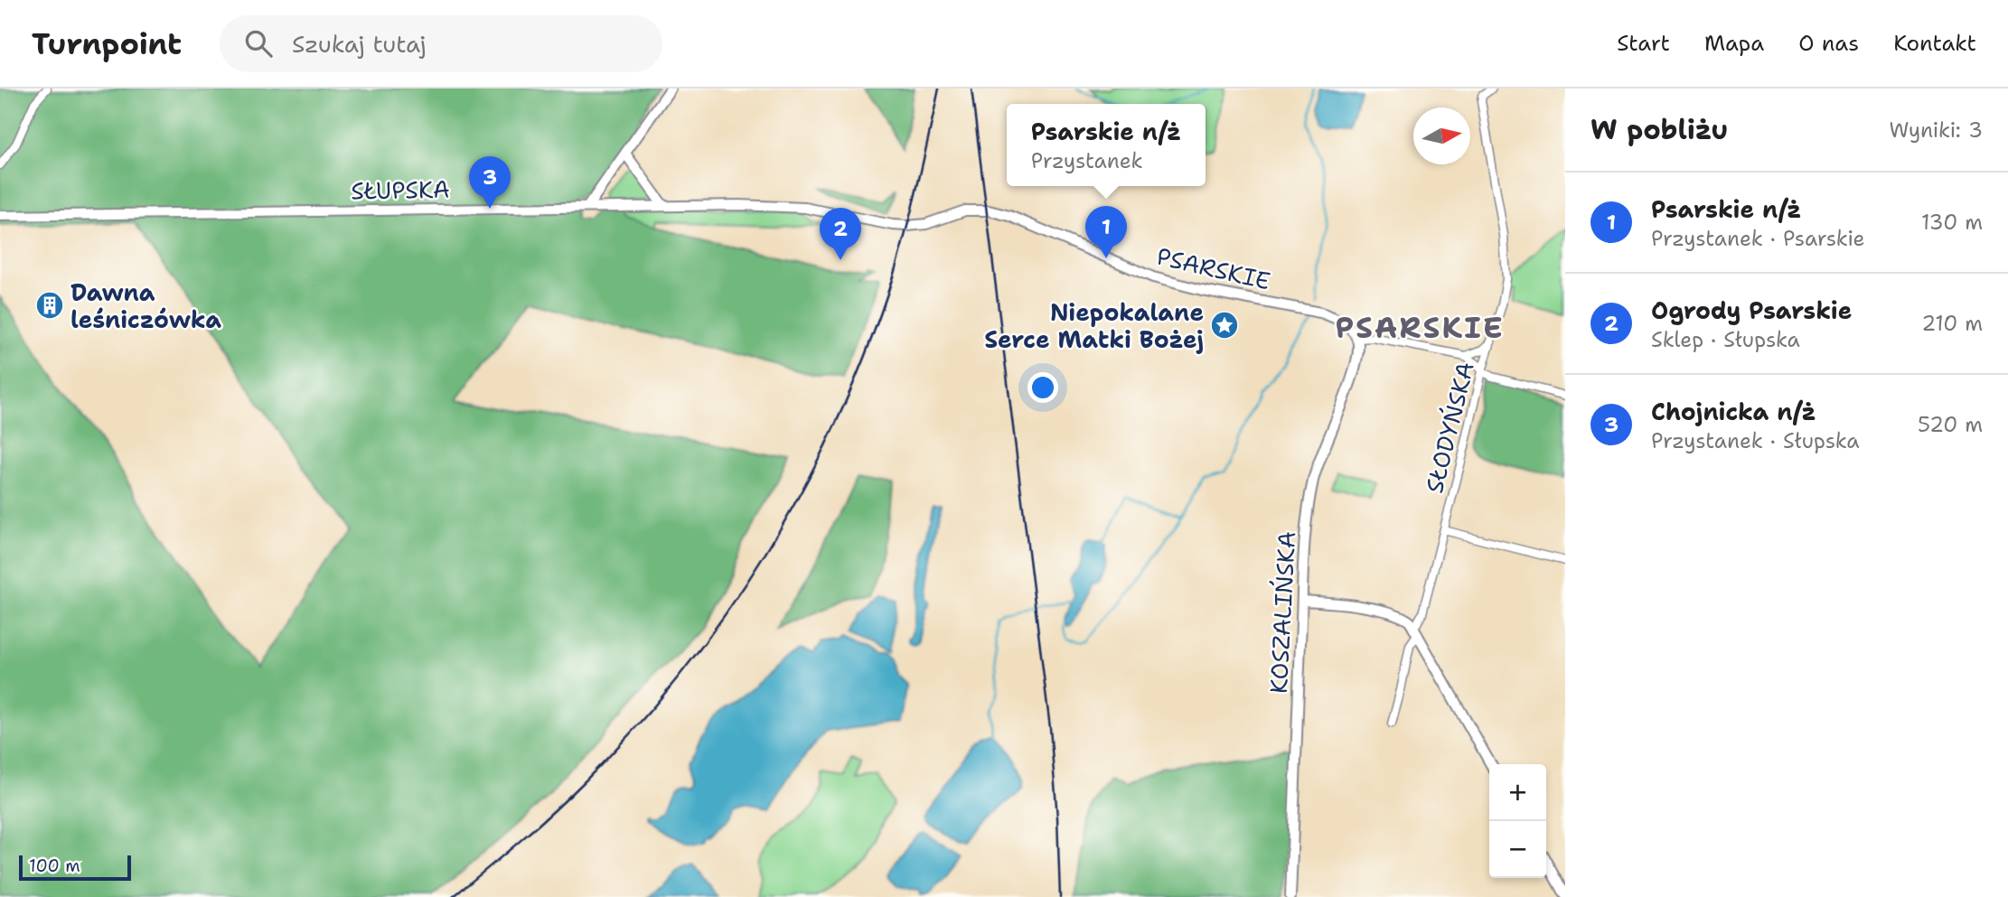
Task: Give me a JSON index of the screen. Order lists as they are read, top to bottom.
{
  "streets": {
    "street": [
      "SŁUPSKA",
      "PSARSKIE",
      "SŁODYŃSKA",
      "KOSZALIŃSKA"
    ]
  },
  "crossings": [
    ["SŁUPSKA", "PSARSKIE"],
    ["PSARSKIE", "KOSZALIŃSKA"]
  ],
  "districts": ["PSARSKIE"],
  "places": {
    "building": ["Dawna leśniczówka"],
    "place": ["Niepokalane Serce Matki Bożej"]
  },
  "scale_bar": "100 m",
  "north": "right",
  "page": {
    "header": "Turnpoint",
    "search": "Szukaj tutaj",
    "nav": [
      "Start",
      "Mapa",
      "O nas",
      "Kontakt"
    ],
    "heading": ["W pobliżu", "Wyniki: 3"],
    "popup": ["Psarskie n/ż", "Przystanek"],
    "pins": ["3", "1", "2"],
    "list": [
      {
        "mark": "1",
        "name": "Psarskie n/ż",
        "note": "Przystanek · Psarskie",
        "value": "130 m"
      },
      {
        "mark": "2",
        "name": "Ogrody Psarskie",
        "note": "Sklep · Słupska",
        "value": "210 m"
      },
      {
        "mark": "3",
        "name": "Chojnicka n/ż",
        "note": "Przystanek · Słupska",
        "value": "520 m"
      }
    ],
    "map_buttons": ["+", "−"],
    "scale": "100 m"
  }
}
